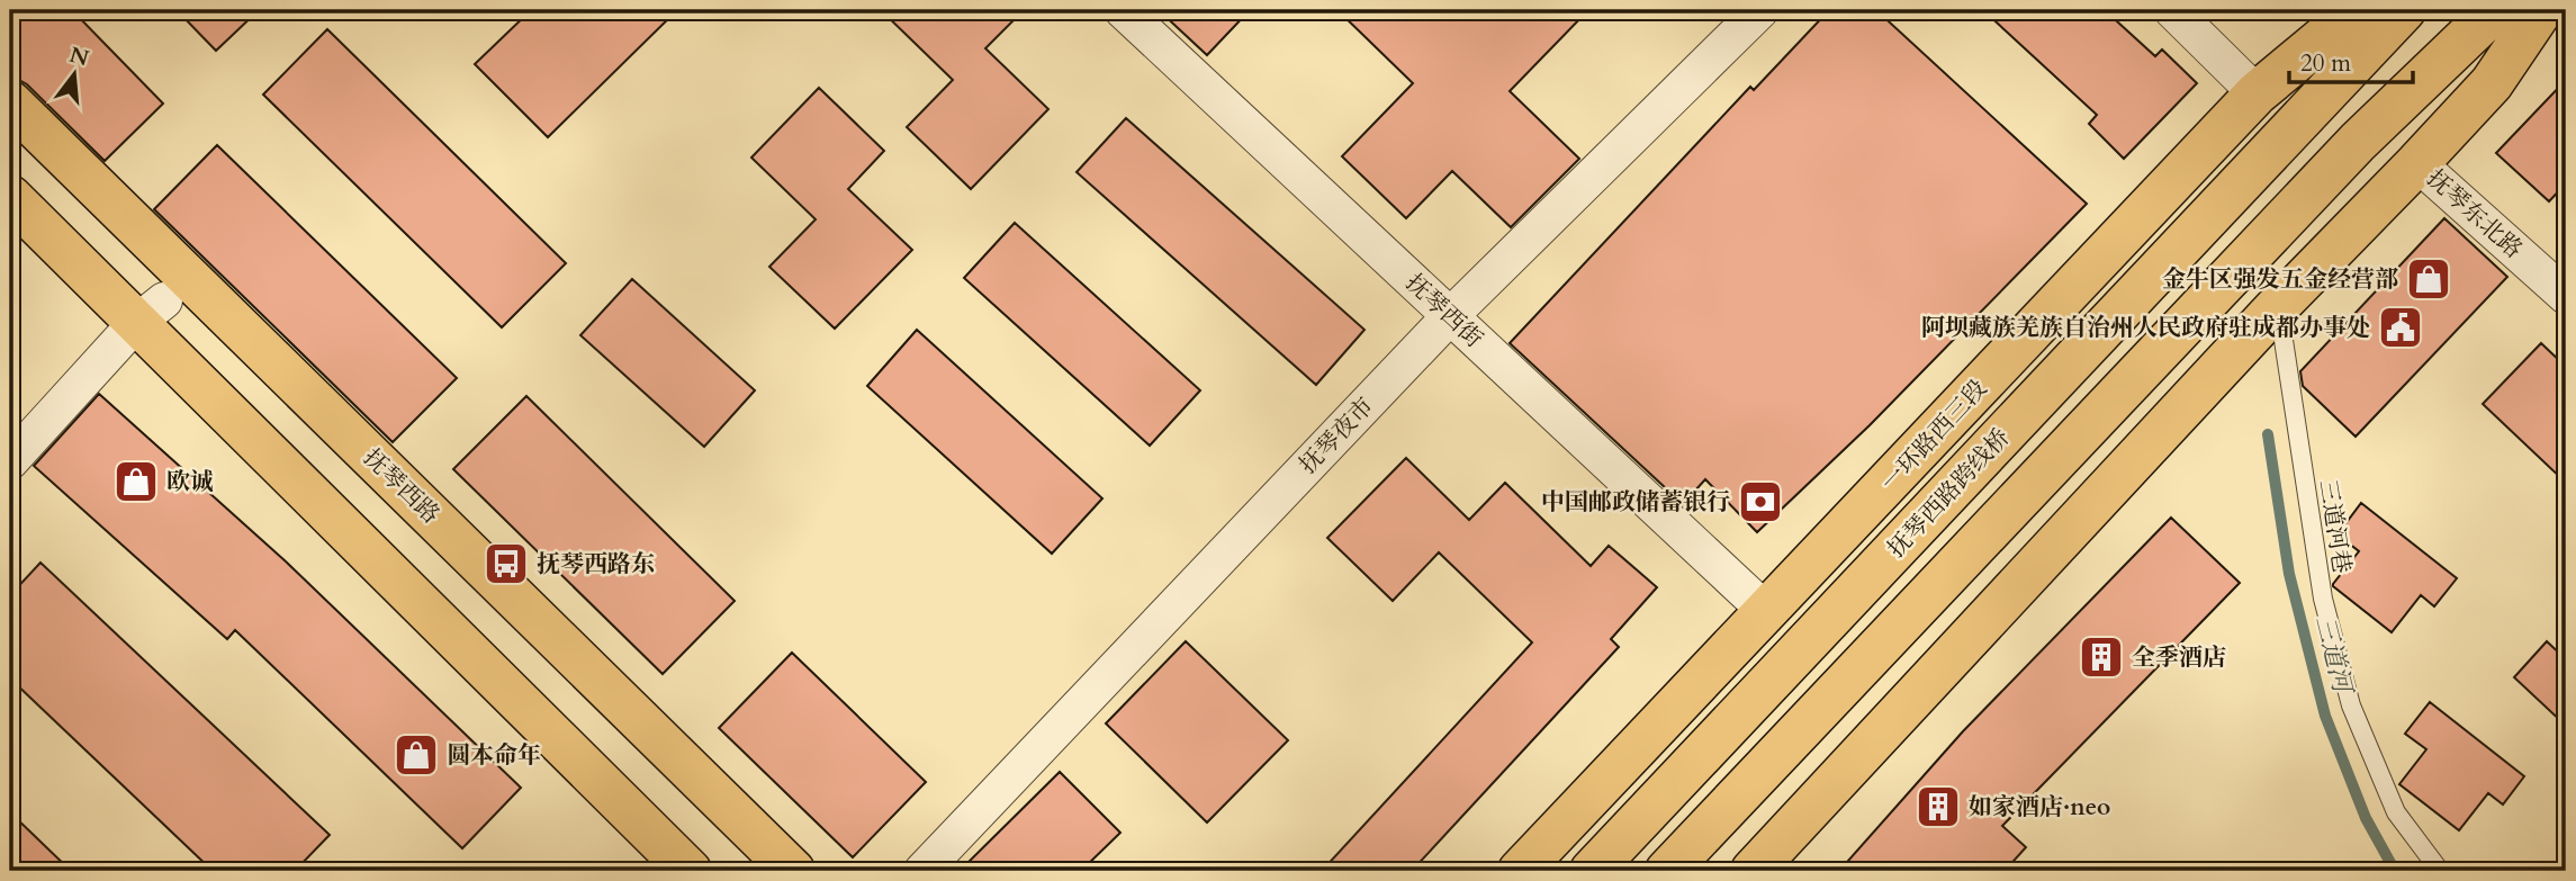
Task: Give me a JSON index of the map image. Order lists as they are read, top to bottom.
{
  "streets": {
    "main road": ["一环路西三段", "抚琴西路", "抚琴西路跨线桥"],
    "street": ["抚琴东北路", "抚琴西街", "抚琴夜市"],
    "lane": ["三道河巷"]
  },
  "crossings": [
    ["抚琴西街", "抚琴夜市"],
    ["抚琴西街", "一环路西三段"]
  ],
  "water": ["三道河"],
  "places": {
    "shop": ["金牛区强发五金经营部", "欧诚", "圆本命年"],
    "public building": ["阿坝藏族羌族自治州人民政府驻成都办事处"],
    "bank": ["中国邮政储蓄银行"],
    "bus stop": ["抚琴西路东"],
    "building": ["全季酒店", "如家酒店·neo"]
  },
  "scale_bar": "20 m",
  "north": "top"
}
